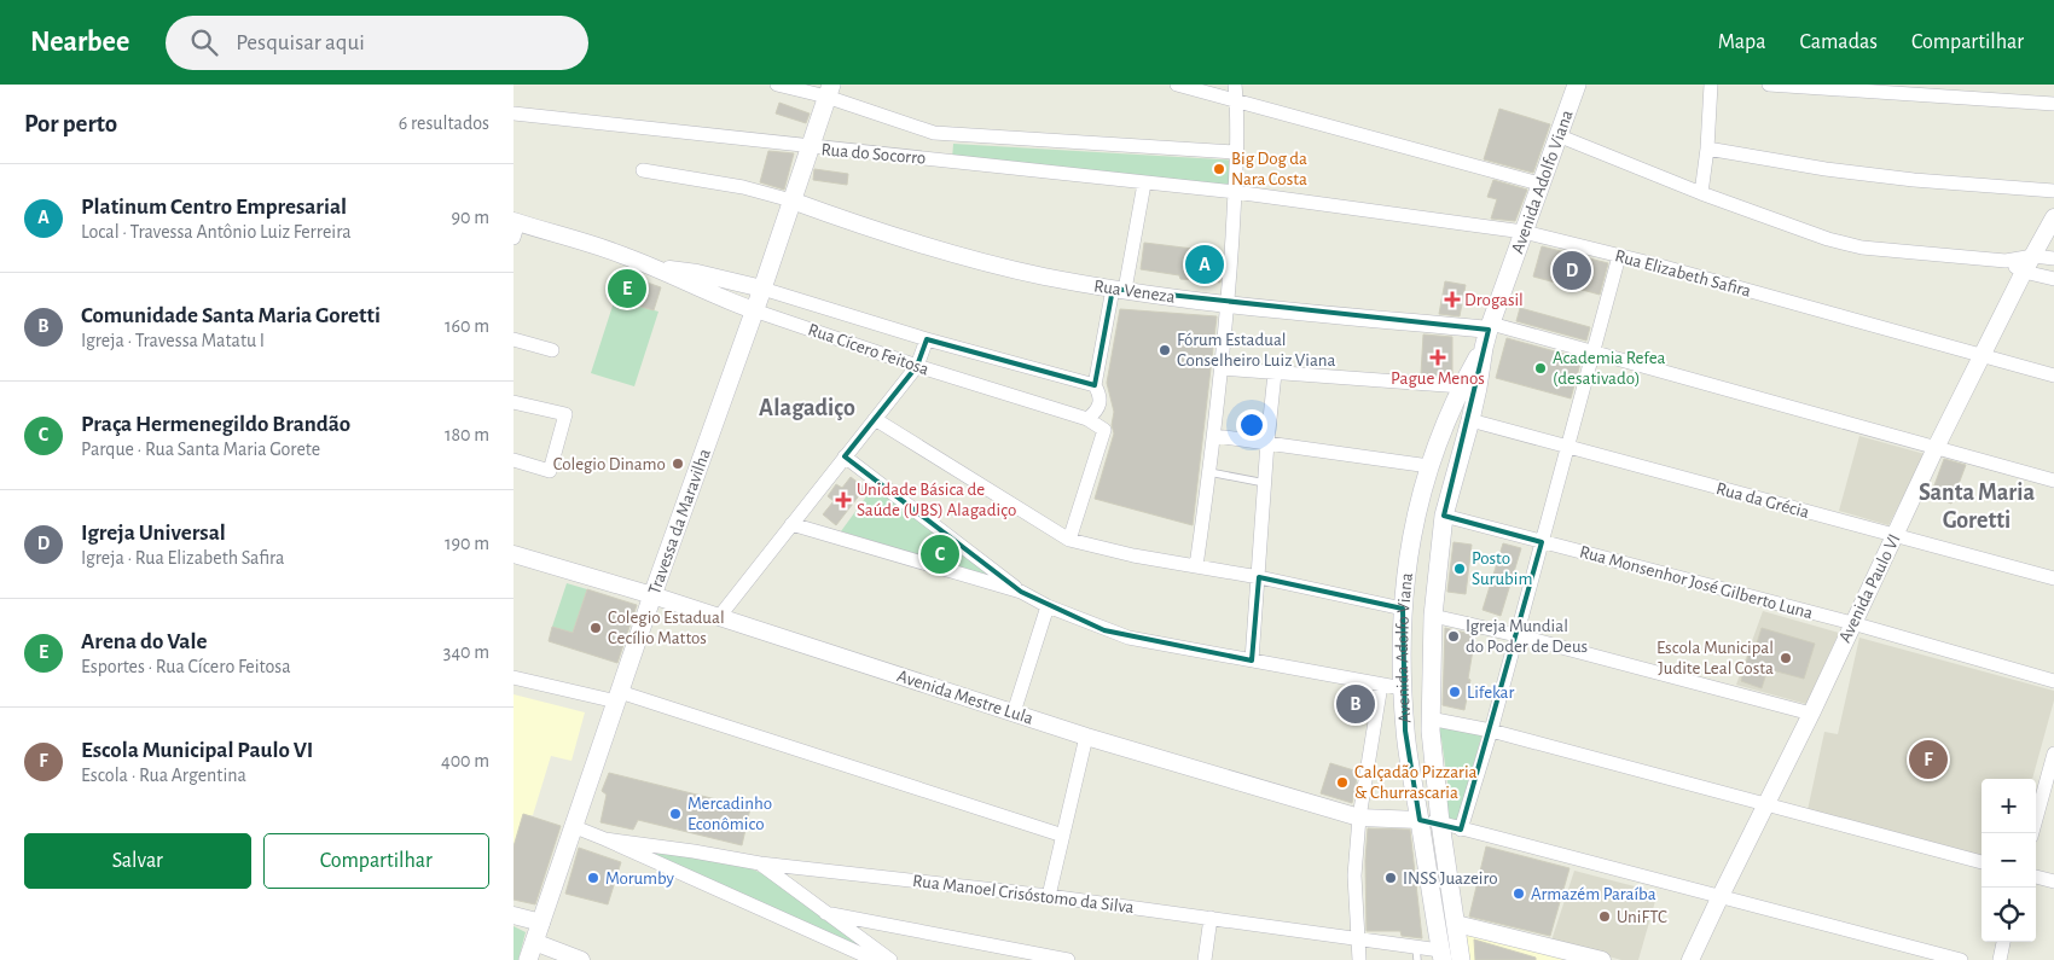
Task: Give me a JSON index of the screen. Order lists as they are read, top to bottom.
{
  "streets": {
    "main road": ["Avenida Adolfo Viana", "Travessa da Maravilha"],
    "street": [
      "Rua do Socorro",
      "Rua Elizabeth Safira",
      "Rua Veneza",
      "Rua Cícero Feitosa",
      "Rua da Grécia",
      "Rua Monsenhor José Gilberto Luna",
      "Avenida Paulo VI",
      "Avenida Mestre Lula",
      "Rua Manoel Crisóstomo da Silva"
    ]
  },
  "crossings": [
    ["Rua do Socorro", "Rua Elizabeth Safira"],
    ["Rua do Socorro", "Travessa da Maravilha"],
    ["Avenida Adolfo Viana", "Rua Elizabeth Safira"],
    ["Avenida Adolfo Viana", "Rua Veneza"],
    ["Avenida Adolfo Viana", "Rua da Grécia"],
    ["Avenida Adolfo Viana", "Rua Monsenhor José Gilberto Luna"],
    ["Avenida Adolfo Viana", "Avenida Mestre Lula"],
    ["Avenida Adolfo Viana", "Rua Manoel Crisóstomo da Silva"],
    ["Rua Elizabeth Safira", "Avenida Paulo VI"],
    ["Rua Veneza", "Travessa da Maravilha"],
    ["Rua Cícero Feitosa", "Travessa da Maravilha"],
    ["Rua da Grécia", "Avenida Paulo VI"],
    ["Travessa da Maravilha", "Avenida Mestre Lula"],
    ["Rua Monsenhor José Gilberto Luna", "Avenida Paulo VI"]
  ],
  "districts": ["Alagadiço", "Santa Maria Goretti"],
  "places": {
    "other": [
      "Big Dog da Nara Costa",
      "Fórum Estadual Conselheiro Luiz Viana",
      "Academia Refea (desativado)",
      "Colegio Dinamo",
      "Posto Surubim",
      "Colegio Estadual Cecílio Mattos",
      "Igreja Mundial do Poder de Deus",
      "Escola Municipal Judite Leal Costa",
      "Lifekar",
      "Calçadão Pizzaria & Churrascaria",
      "Mercadinho Econômico",
      "Morumby",
      "INSS Juazeiro",
      "Armazém Paraíba",
      "UniFTC"
    ],
    "health": ["Drogasil", "Pague Menos", "Unidade Básica de Saúde (UBS) Alagadiço"]
  },
  "page": {
    "header": "Nearbee",
    "search": "Pesquisar aqui",
    "nav": ["Mapa", "Camadas", "Compartilhar"],
    "heading": ["Por perto", "6 resultados"],
    "list": [
      {
        "mark": "A",
        "name": "Platinum Centro Empresarial",
        "note": "Local · Travessa Antônio Luiz Ferreira",
        "value": "90 m"
      },
      {
        "mark": "B",
        "name": "Comunidade Santa Maria Goretti",
        "note": "Igreja · Travessa Matatu I",
        "value": "160 m"
      },
      {
        "mark": "C",
        "name": "Praça Hermenegildo Brandão",
        "note": "Parque · Rua Santa Maria Gorete",
        "value": "180 m"
      },
      {
        "mark": "D",
        "name": "Igreja Universal",
        "note": "Igreja · Rua Elizabeth Safira",
        "value": "190 m"
      },
      {
        "mark": "E",
        "name": "Arena do Vale",
        "note": "Esportes · Rua Cícero Feitosa",
        "value": "340 m"
      },
      {
        "mark": "F",
        "name": "Escola Municipal Paulo VI",
        "note": "Escola · Rua Argentina",
        "value": "400 m"
      }
    ],
    "pins": [
      "A",
      "D",
      "E",
      "C",
      "B",
      "F"
    ],
    "map_buttons": ["+", "−"],
    "buttons": ["Salvar", "Compartilhar"]
  }
}
